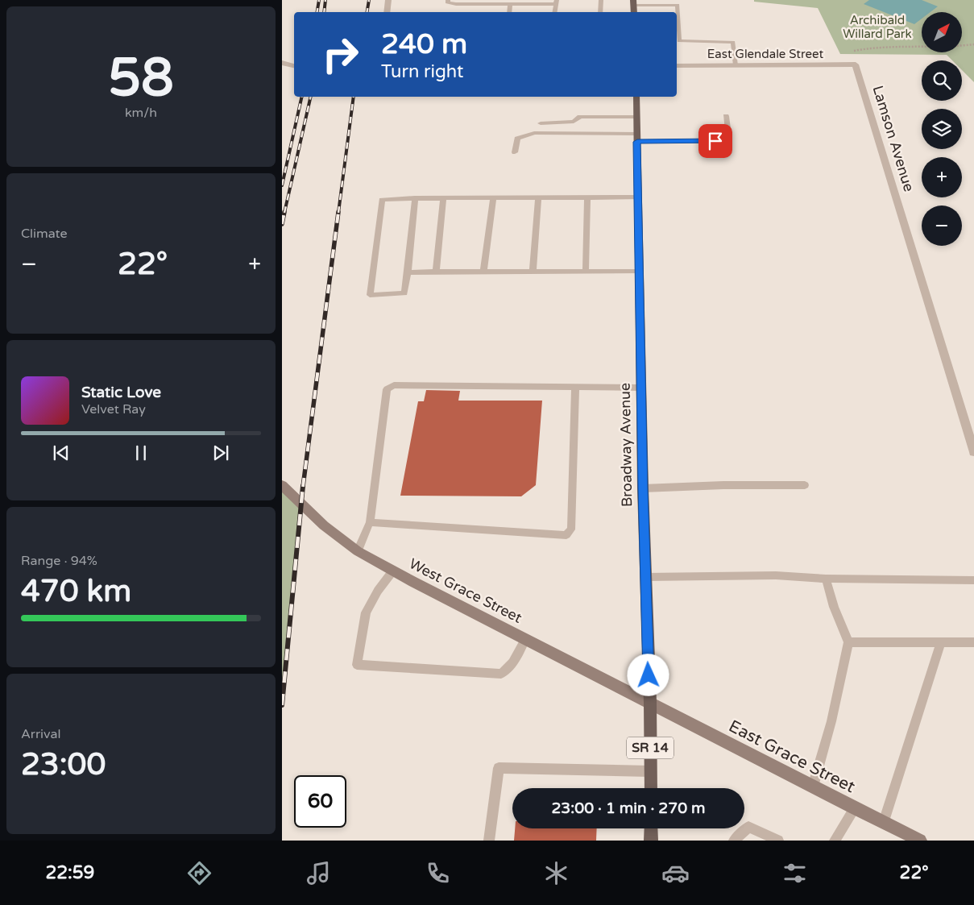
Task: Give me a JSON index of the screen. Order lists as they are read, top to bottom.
{
  "streets": {
    "main road": ["Broadway Avenue", "SR 14"],
    "street": [
      "East Glendale Street",
      "Lamson Avenue",
      "West Grace Street",
      "East Grace Street"
    ]
  },
  "crossings": [
    ["East Glendale Street", "Lamson Avenue"],
    ["Broadway Avenue", "West Grace Street"],
    ["Broadway Avenue", "East Grace Street"],
    ["West Grace Street", "East Grace Street"]
  ],
  "parks": ["Archibald Willard Park"],
  "north": "top right",
  "page": {
    "tile": [
      ["58", "km/h"],
      "Climate",
      ["Range · 94%", "470 km"],
      ["Arrival", "23:00"]
    ],
    "map_buttons": ["+", "−"],
    "turn": ["240 m", "Turn right"],
    "heat": ["−", "22°", "+"],
    "song": ["Static Love", "Velvet Ray"],
    "limit": "60",
    "trip": "23:00 · 1 min · 270 m",
    "tabs": ["22:59", "22°"]
  }
}
